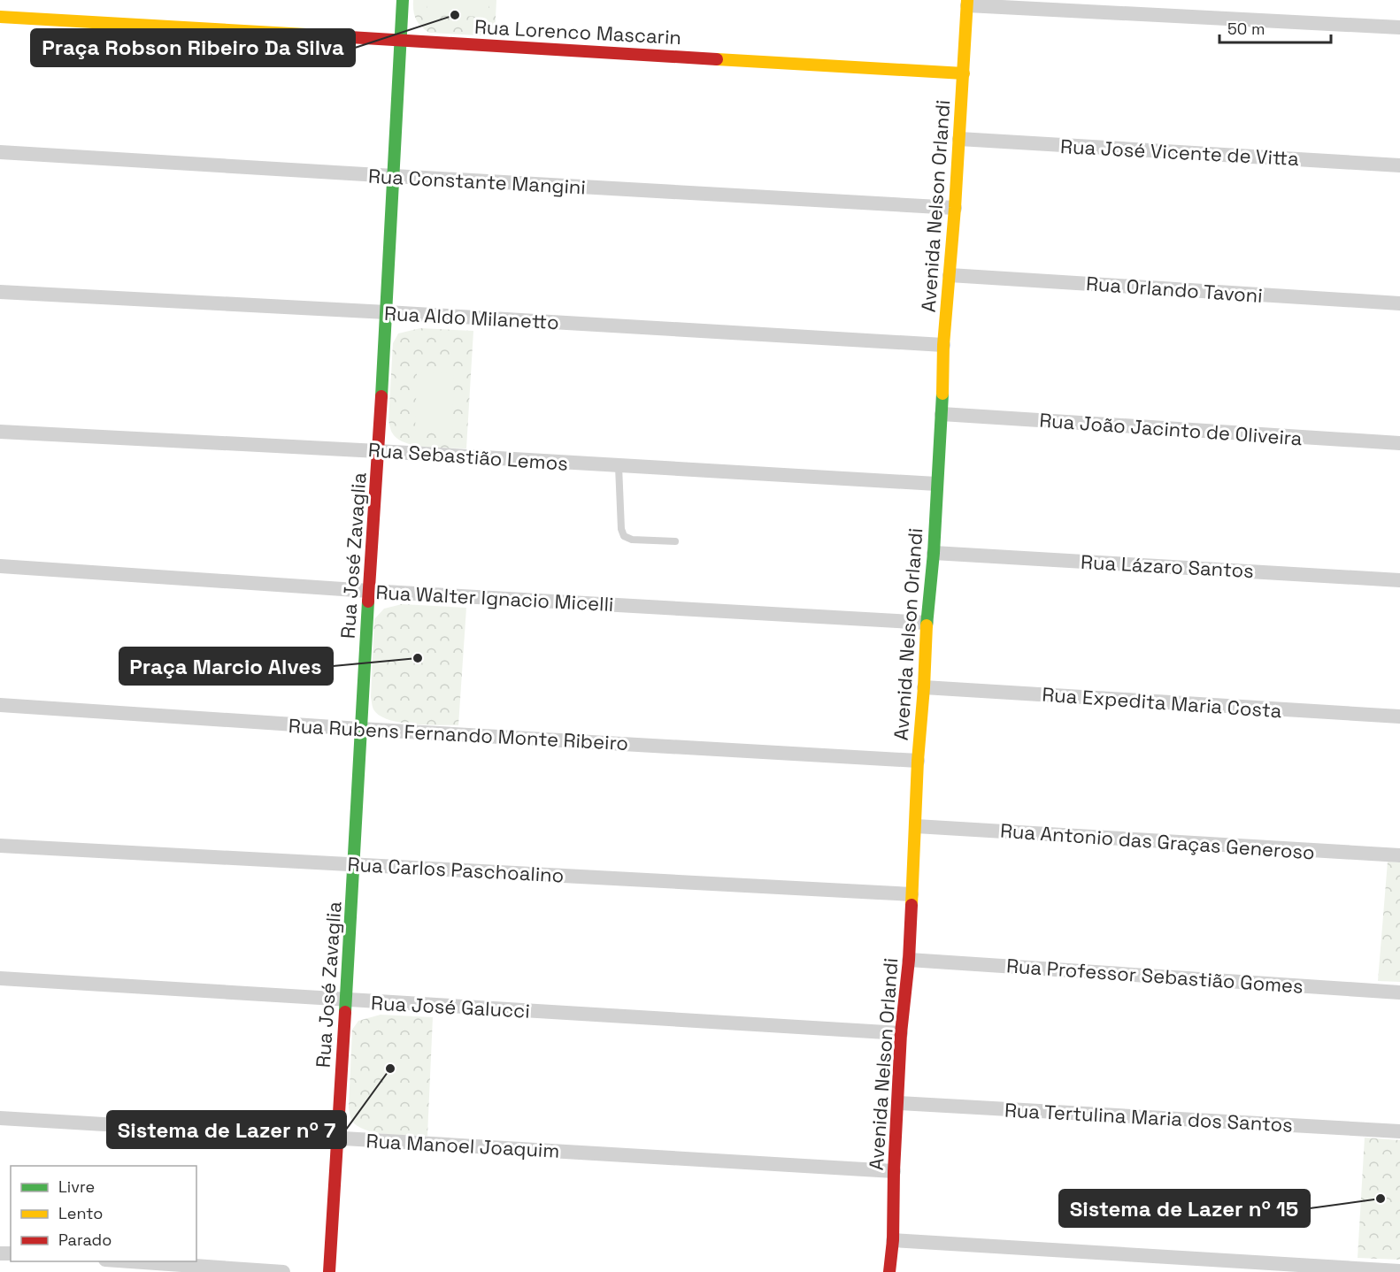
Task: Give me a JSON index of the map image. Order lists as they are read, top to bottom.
{
  "streets": {
    "street": [
      "Rua Lorenco Mascarin",
      "Rua José Vicente de Vitta",
      "Rua Constante Mangini",
      "Avenida Nelson Orlandi",
      "Rua Orlando Tavoni",
      "Rua Aldo Milanetto",
      "Rua João Jacinto de Oliveira",
      "Rua Sebastião Lemos",
      "Rua José Zavaglia",
      "Rua Lázaro Santos",
      "Rua Walter Ignacio Micelli",
      "Rua Expedita Maria Costa",
      "Rua Rubens Fernando Monte Ribeiro",
      "Rua Antonio das Graças Generoso",
      "Rua Carlos Paschoalino",
      "Rua Professor Sebastião Gomes",
      "Rua José Galucci",
      "Rua Tertulina Maria dos Santos",
      "Rua Manoel Joaquim"
    ]
  },
  "crossings": [
    ["Rua Lorenco Mascarin", "Avenida Nelson Orlandi"],
    ["Rua Lorenco Mascarin", "Rua José Zavaglia"],
    ["Rua José Vicente de Vitta", "Avenida Nelson Orlandi"],
    ["Rua Constante Mangini", "Avenida Nelson Orlandi"],
    ["Rua Constante Mangini", "Rua José Zavaglia"],
    ["Avenida Nelson Orlandi", "Rua Orlando Tavoni"],
    ["Avenida Nelson Orlandi", "Rua Aldo Milanetto"],
    ["Avenida Nelson Orlandi", "Rua João Jacinto de Oliveira"],
    ["Avenida Nelson Orlandi", "Rua Sebastião Lemos"],
    ["Avenida Nelson Orlandi", "Rua Lázaro Santos"],
    ["Avenida Nelson Orlandi", "Rua Walter Ignacio Micelli"],
    ["Avenida Nelson Orlandi", "Rua Expedita Maria Costa"],
    ["Avenida Nelson Orlandi", "Rua Rubens Fernando Monte Ribeiro"],
    ["Avenida Nelson Orlandi", "Rua Antonio das Graças Generoso"],
    ["Avenida Nelson Orlandi", "Rua Carlos Paschoalino"],
    ["Avenida Nelson Orlandi", "Rua Professor Sebastião Gomes"],
    ["Avenida Nelson Orlandi", "Rua José Galucci"],
    ["Avenida Nelson Orlandi", "Rua Tertulina Maria dos Santos"],
    ["Avenida Nelson Orlandi", "Rua Manoel Joaquim"],
    ["Rua Aldo Milanetto", "Rua José Zavaglia"],
    ["Rua Sebastião Lemos", "Rua José Zavaglia"],
    ["Rua José Zavaglia", "Rua Walter Ignacio Micelli"],
    ["Rua José Zavaglia", "Rua Rubens Fernando Monte Ribeiro"],
    ["Rua José Zavaglia", "Rua Carlos Paschoalino"],
    ["Rua José Zavaglia", "Rua José Galucci"],
    ["Rua José Zavaglia", "Rua Manoel Joaquim"]
  ],
  "places": [
    "Praça Robson Ribeiro Da Silva",
    "Praça Marcio Alves",
    "Sistema de Lazer nº 7",
    "Sistema de Lazer nº 15"
  ],
  "legend": ["Livre", "Lento", "Parado"],
  "scale_bar": "50 m"
}
